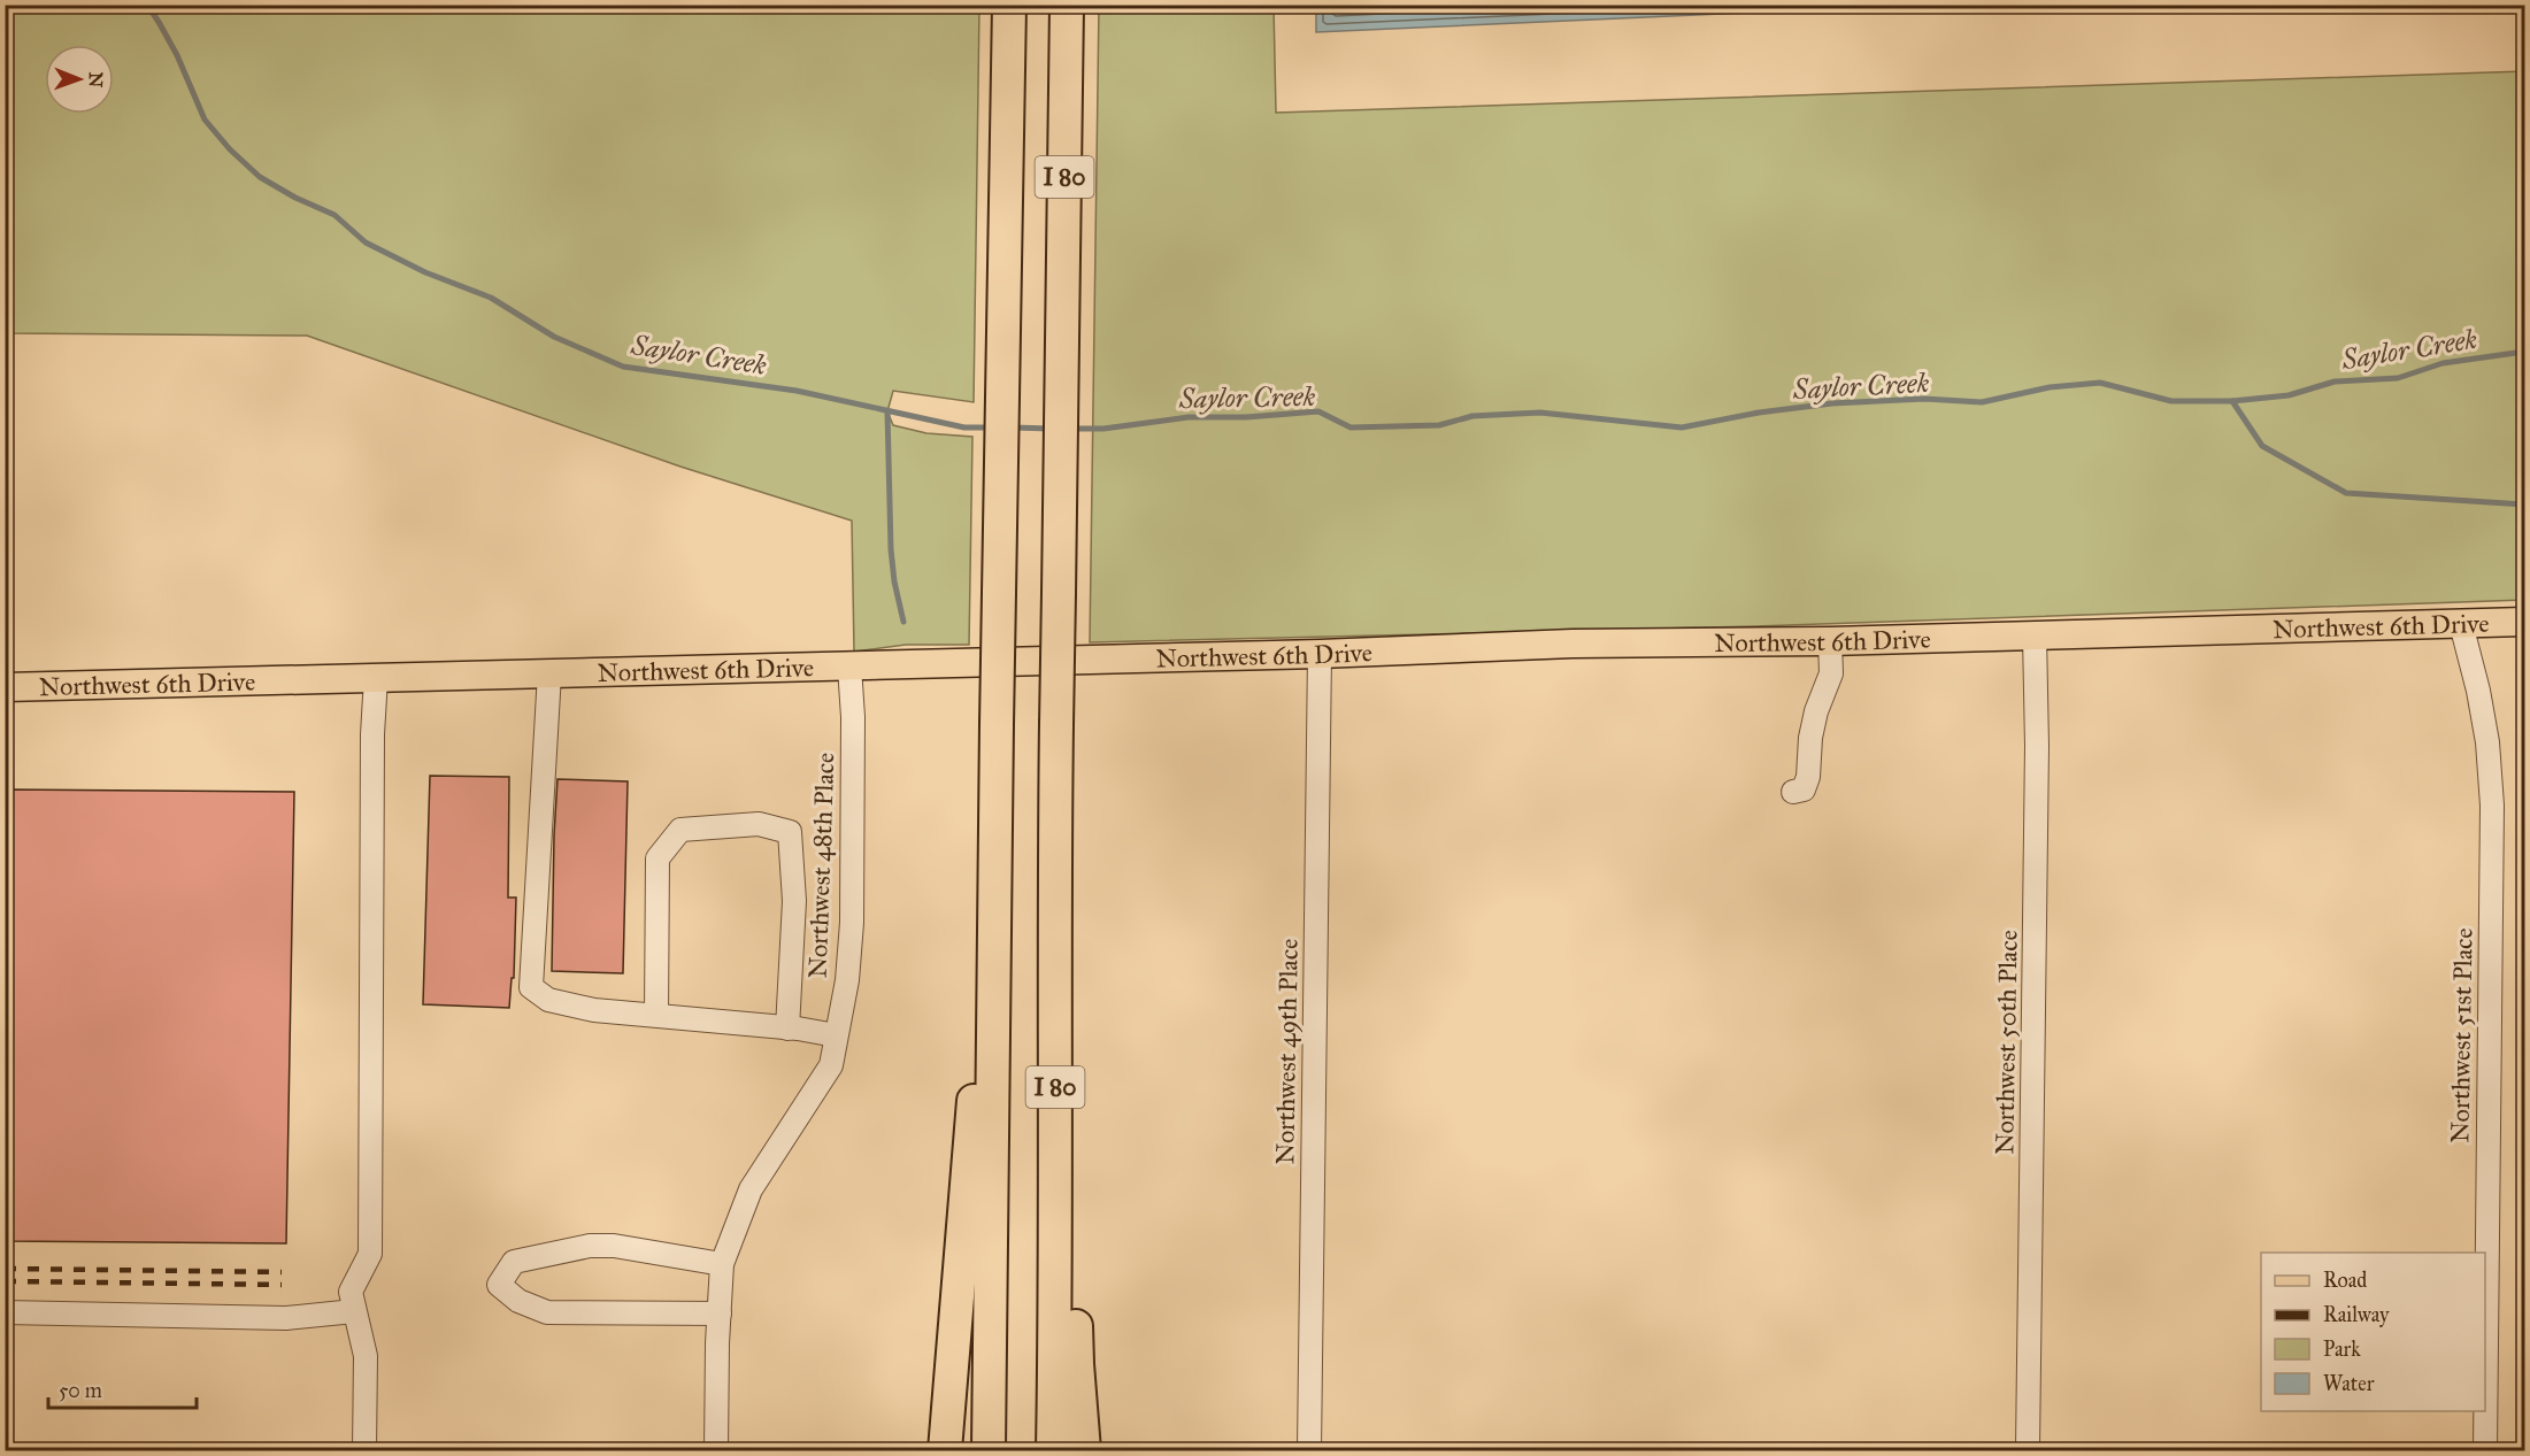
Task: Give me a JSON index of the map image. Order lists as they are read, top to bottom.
{
  "streets": {
    "highway": ["I 80"],
    "main road": ["Northwest 6th Drive"],
    "street": [
      "Northwest 48th Place",
      "Northwest 51st Place",
      "Northwest 50th Place",
      "Northwest 49th Place"
    ]
  },
  "crossings": [
    ["Northwest 6th Drive", "Northwest 48th Place"],
    ["Northwest 6th Drive", "Northwest 51st Place"],
    ["Northwest 6th Drive", "Northwest 50th Place"],
    ["Northwest 6th Drive", "Northwest 49th Place"]
  ],
  "water": ["Saylor Creek"],
  "legend": [
    "Road",
    "Railway",
    "Park",
    "Water"
  ],
  "scale_bar": "50 m",
  "north": "right"
}
